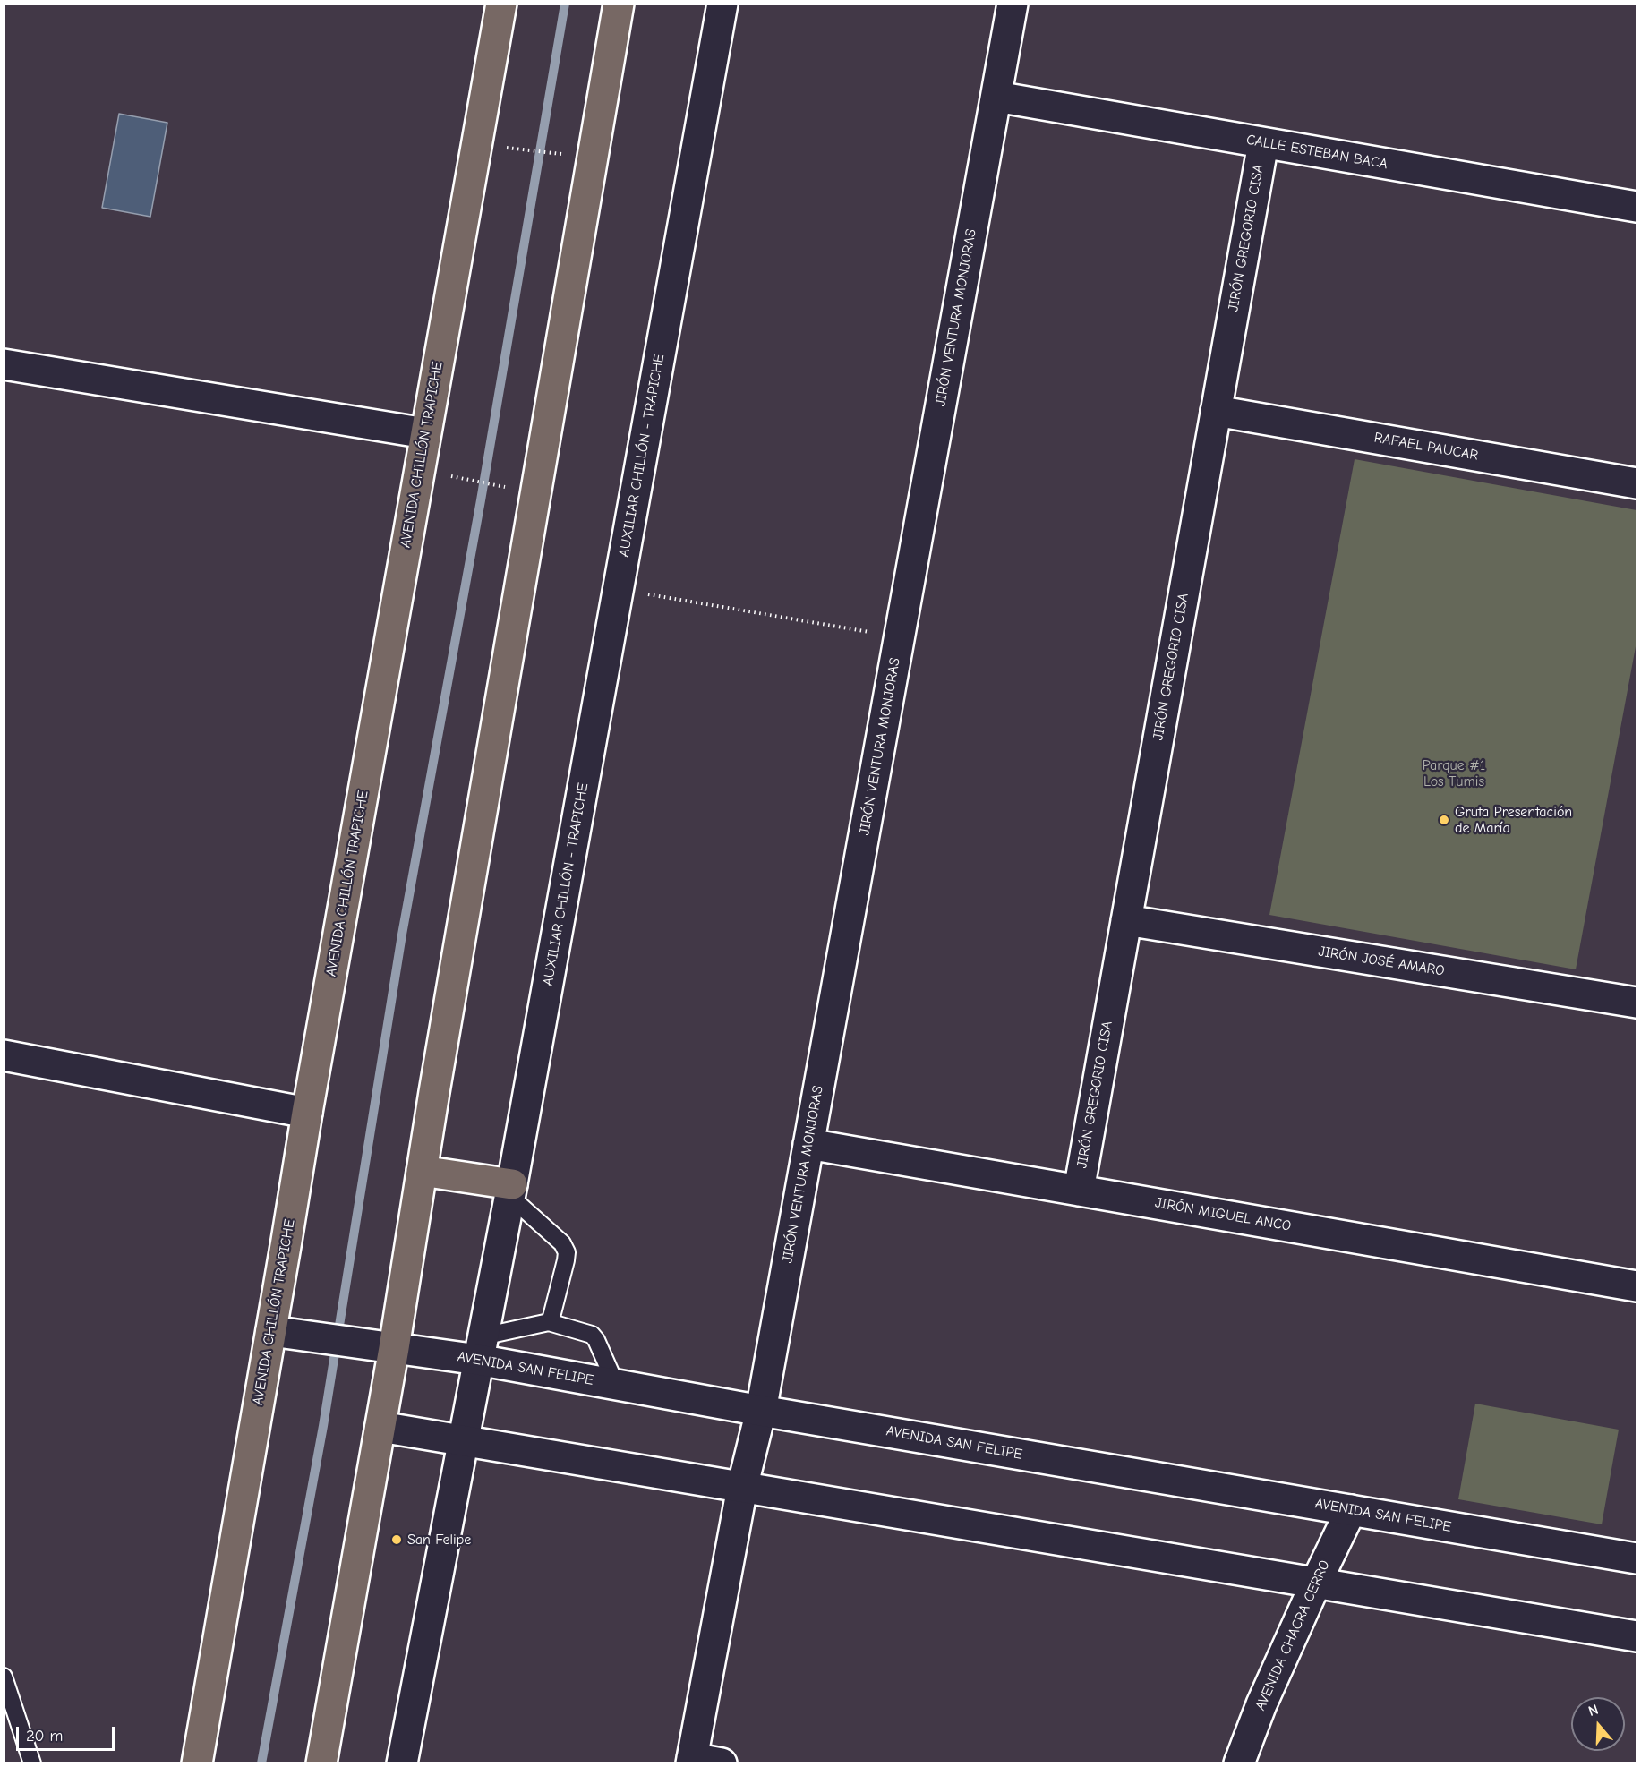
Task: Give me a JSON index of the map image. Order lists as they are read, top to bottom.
{
  "streets": {
    "main road": ["AVENIDA CHILLÓN TRAPICHE"],
    "street": [
      "CALLE ESTEBAN BACA",
      "JIRÓN GREGORIO CISA",
      "JIRÓN VENTURA MONJORAS",
      "RAFAEL PAUCAR",
      "AUXILIAR CHILLÓN - TRAPICHE",
      "JIRÓN JOSÉ AMARO",
      "JIRÓN MIGUEL ANCO",
      "AVENIDA SAN FELIPE",
      "AVENIDA CHACRA CERRO"
    ]
  },
  "crossings": [
    ["CALLE ESTEBAN BACA", "JIRÓN GREGORIO CISA"],
    ["CALLE ESTEBAN BACA", "JIRÓN VENTURA MONJORAS"],
    ["JIRÓN GREGORIO CISA", "RAFAEL PAUCAR"],
    ["JIRÓN GREGORIO CISA", "JIRÓN JOSÉ AMARO"],
    ["JIRÓN GREGORIO CISA", "JIRÓN MIGUEL ANCO"],
    ["JIRÓN VENTURA MONJORAS", "JIRÓN MIGUEL ANCO"],
    ["JIRÓN VENTURA MONJORAS", "AVENIDA SAN FELIPE"],
    ["AVENIDA CHILLÓN TRAPICHE", "AVENIDA SAN FELIPE"],
    ["AUXILIAR CHILLÓN - TRAPICHE", "AVENIDA SAN FELIPE"],
    ["AVENIDA SAN FELIPE", "AVENIDA CHACRA CERRO"]
  ],
  "parks": ["Parque #1 Los Tumis"],
  "places": ["Gruta Presentación de María", "San Felipe"],
  "scale_bar": "20 m",
  "north": "top"
}
